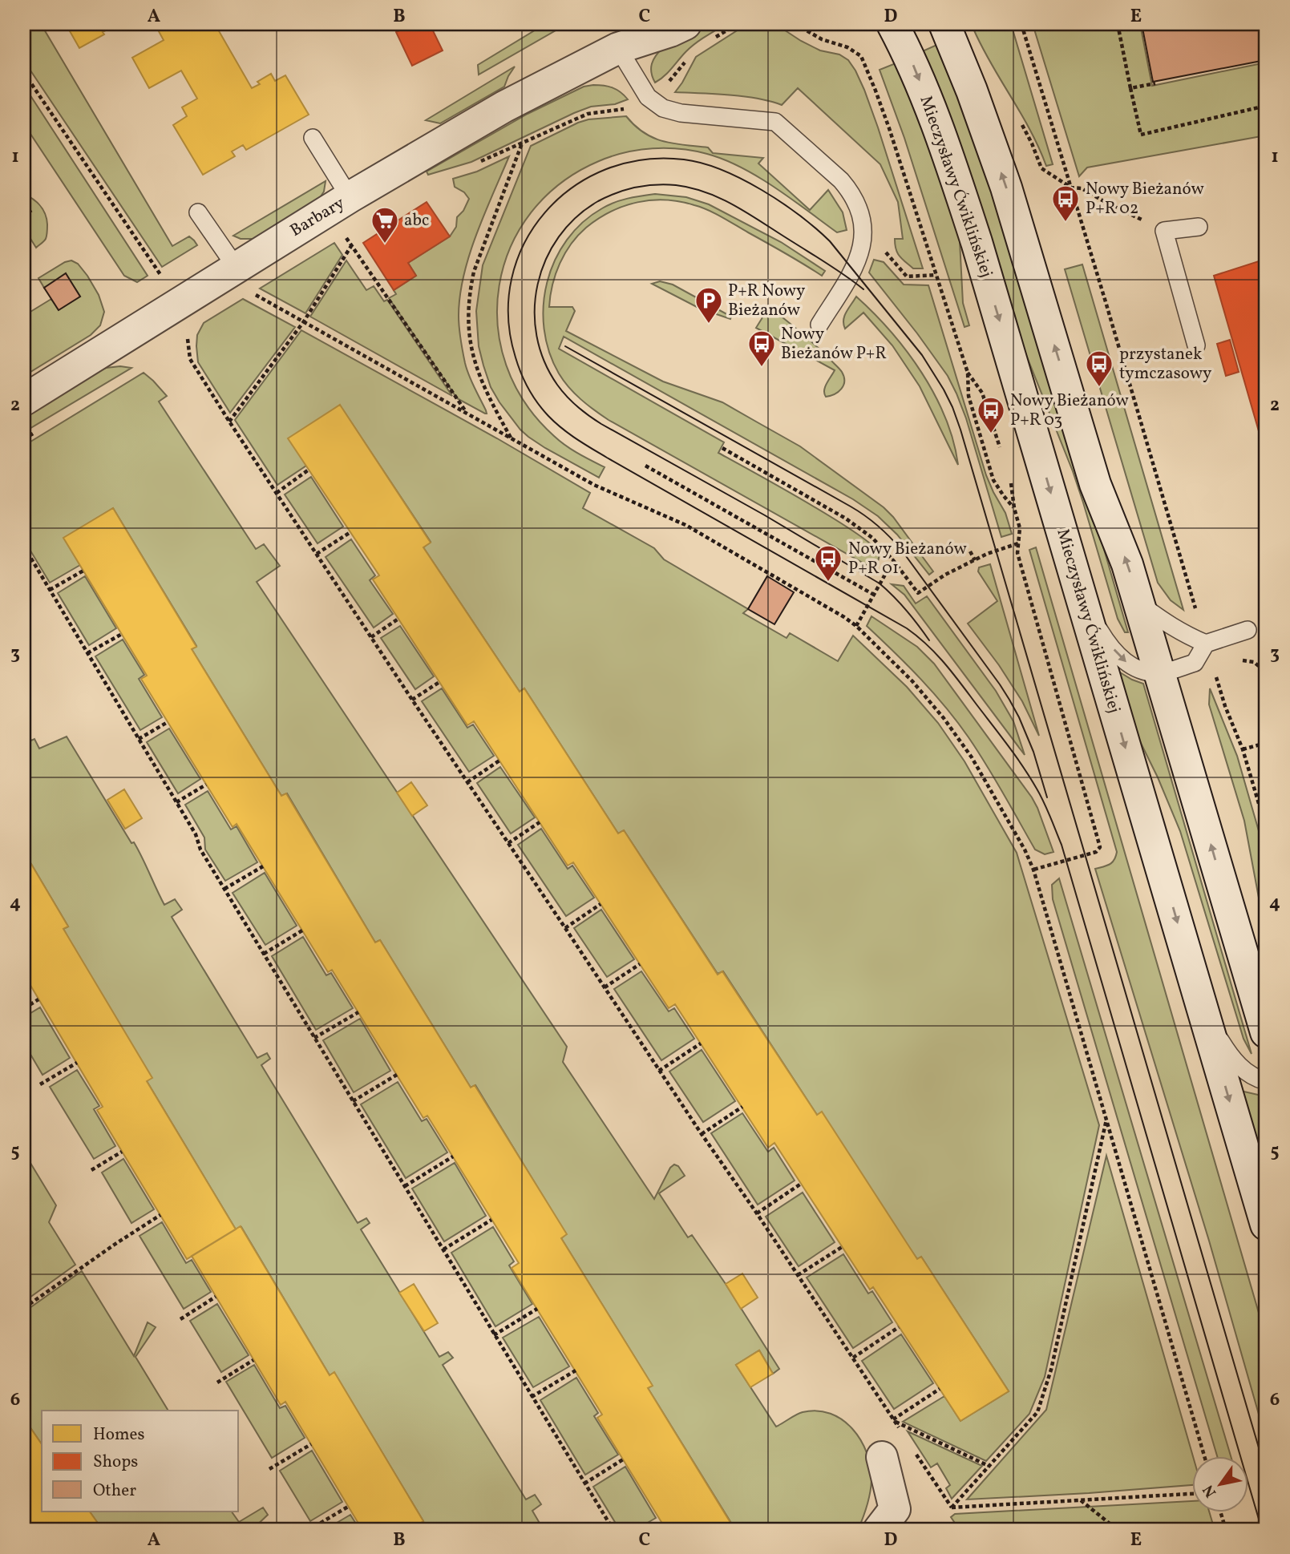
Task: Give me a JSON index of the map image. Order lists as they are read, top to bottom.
{
  "streets": {
    "street": ["Mieczysławy Ćwiklińskiej", "Barbary"]
  },
  "places": {
    "bus stop": [
      "Nowy Bieżanów P+R 02",
      "Nowy Bieżanów P+R",
      "przystanek tymczasowy",
      "Nowy Bieżanów P+R 03",
      "Nowy Bieżanów P+R 01"
    ],
    "supermarket": ["abc"],
    "parking": ["P+R Nowy Bieżanów"]
  },
  "legend": ["Homes", "Shops", "Other"],
  "north": "bottom left",
  "grid": {
    "columns": [
      "A",
      "B",
      "C",
      "D",
      "E"
    ],
    "rows": [
      "1",
      "2",
      "3",
      "4",
      "5",
      "6"
    ]
  }
}
